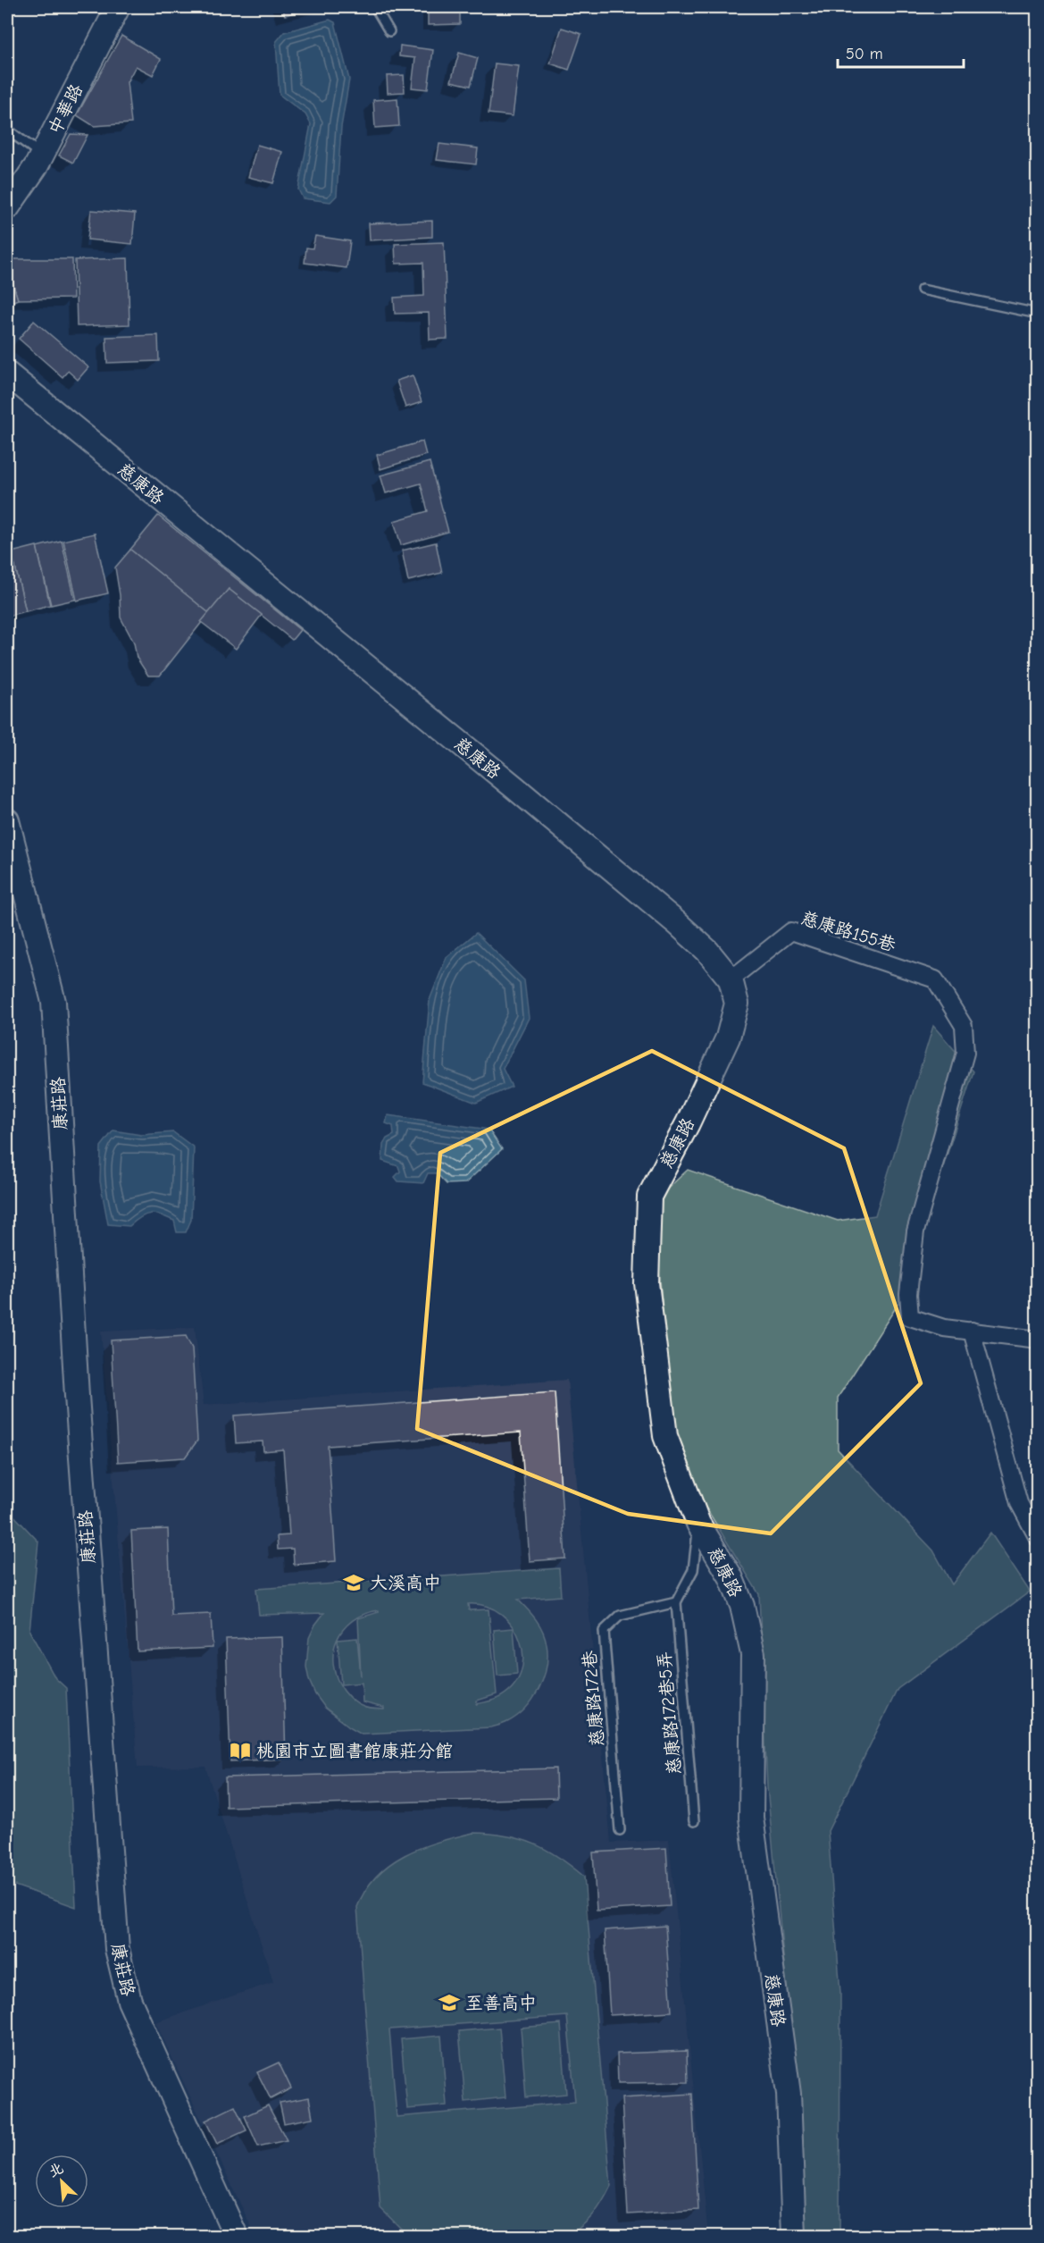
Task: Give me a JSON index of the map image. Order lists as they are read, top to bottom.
{
  "streets": {
    "street": [
      "中華路",
      "慈康路",
      "慈康路155巷",
      "康莊路"
    ],
    "lane": ["慈康路172巷", "慈康路172巷5弄"]
  },
  "crossings": [
    ["慈康路", "慈康路155巷"],
    ["慈康路172巷", "慈康路172巷5弄"]
  ],
  "places": {
    "school or university": ["大溪高中", "至善高中"],
    "library": ["桃園市立圖書館康莊分館"]
  },
  "scale_bar": "50 m",
  "north": "top left"
}
